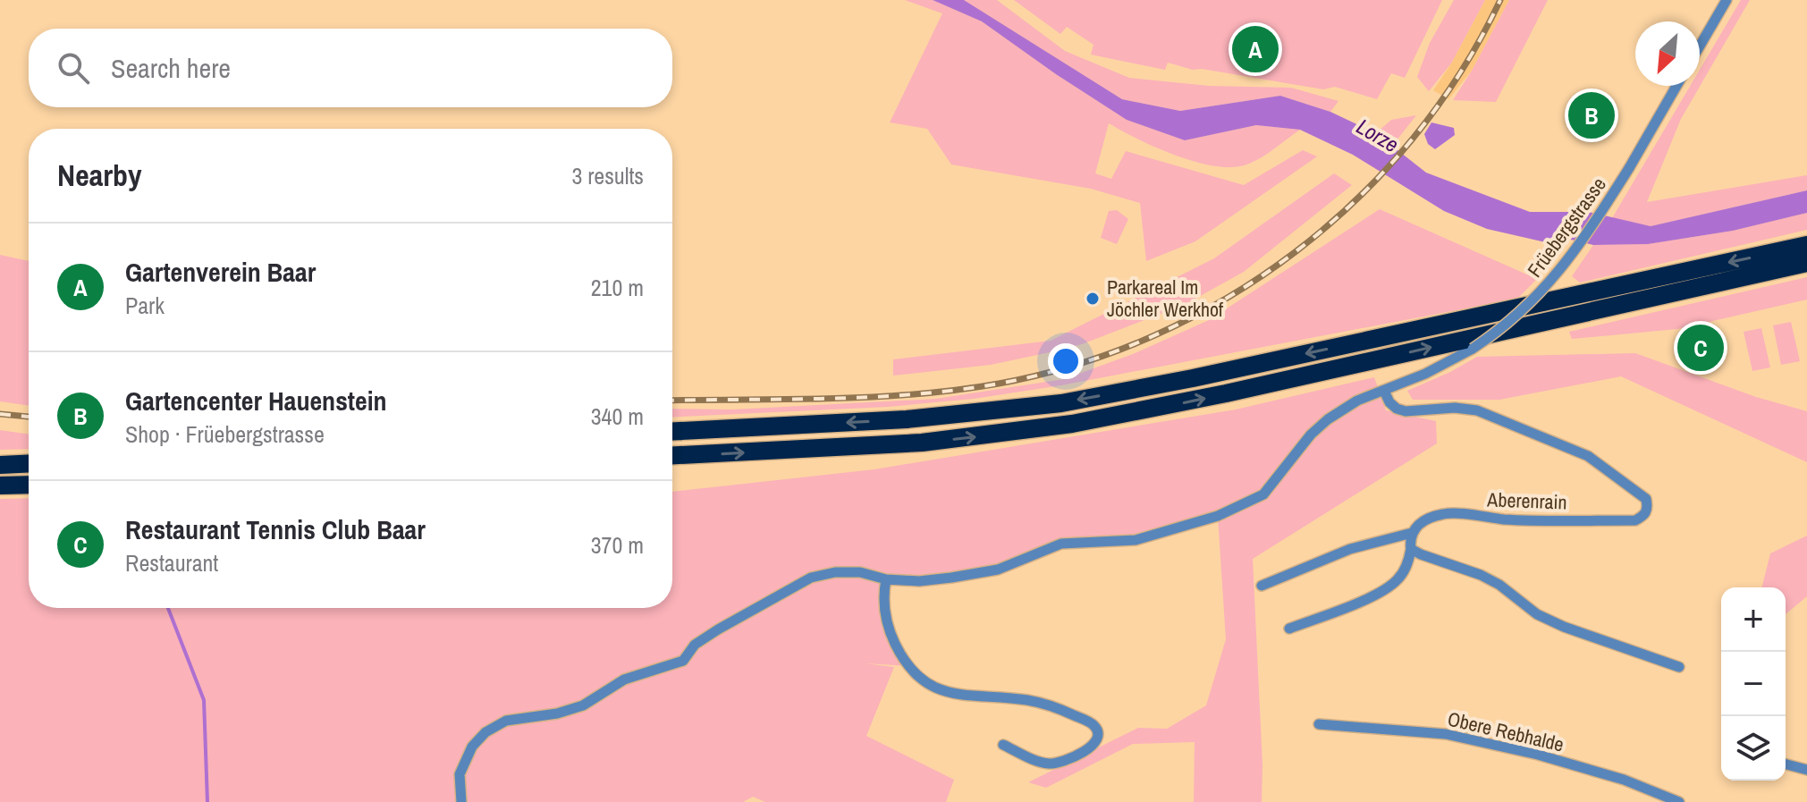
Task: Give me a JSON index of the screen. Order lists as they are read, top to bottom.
{
  "streets": {
    "street": ["Früebergstrasse", "Aberenrain", "Obere Rebhalde"]
  },
  "crossings": [
    ["Früebergstrasse", "Aberenrain"]
  ],
  "water": ["Lorze"],
  "places": ["Parkareal Im Jöchler Werkhof"],
  "north": "bottom left",
  "page": {
    "pins": ["A", "B", "C"],
    "search": "Search here",
    "heading": ["Nearby", "3 results"],
    "list": [
      {
        "mark": "A",
        "name": "Gartenverein Baar",
        "note": "Park",
        "value": "210 m"
      },
      {
        "mark": "B",
        "name": "Gartencenter Hauenstein",
        "note": "Shop · Früebergstrasse",
        "value": "340 m"
      },
      {
        "mark": "C",
        "name": "Restaurant Tennis Club Baar",
        "note": "Restaurant",
        "value": "370 m"
      }
    ],
    "map_buttons": ["+", "−"]
  }
}
